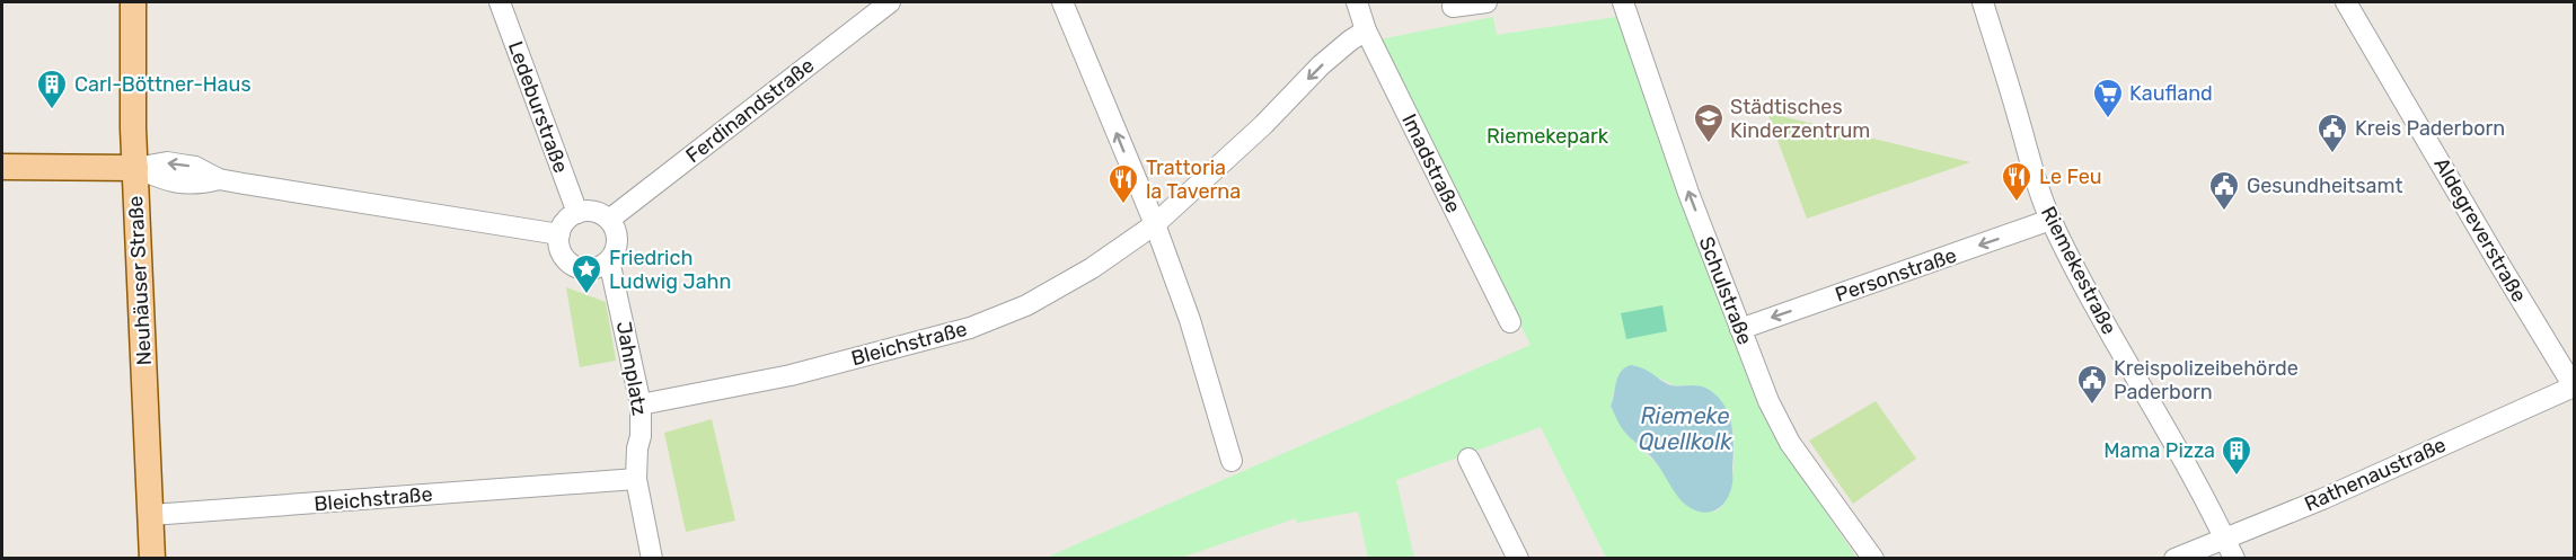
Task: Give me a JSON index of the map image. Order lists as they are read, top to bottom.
{
  "streets": {
    "main road": ["Neuhäuser Straße"],
    "street": [
      "Ledeburstraße",
      "Ferdinandstraße",
      "Imadstraße",
      "Aldegreverstraße",
      "Riemekestraße",
      "Personstraße",
      "Schulstraße",
      "Bleichstraße",
      "Jahnplatz",
      "Rathenaustraße"
    ]
  },
  "crossings": [
    ["Ledeburstraße", "Ferdinandstraße"],
    ["Ledeburstraße", "Jahnplatz"],
    ["Ferdinandstraße", "Jahnplatz"],
    ["Imadstraße", "Bleichstraße"],
    ["Aldegreverstraße", "Rathenaustraße"],
    ["Riemekestraße", "Personstraße"],
    ["Riemekestraße", "Rathenaustraße"],
    ["Personstraße", "Schulstraße"],
    ["Neuhäuser Straße", "Bleichstraße"],
    ["Bleichstraße", "Jahnplatz"]
  ],
  "one_way": ["Personstraße", "Schulstraße"],
  "water": ["Riemeke Quellkolk"],
  "parks": ["Riemekepark"],
  "places": {
    "building": ["Carl-Böttner-Haus", "Mama Pizza"],
    "supermarket": ["Kaufland"],
    "school or university": ["Städtisches Kinderzentrum"],
    "public building": ["Kreis Paderborn", "Gesundheitsamt", "Kreispolizeibehörde Paderborn"],
    "restaurant": ["Le Feu", "Trattoria la Taverna"],
    "place": ["Friedrich Ludwig Jahn"]
  }
}
